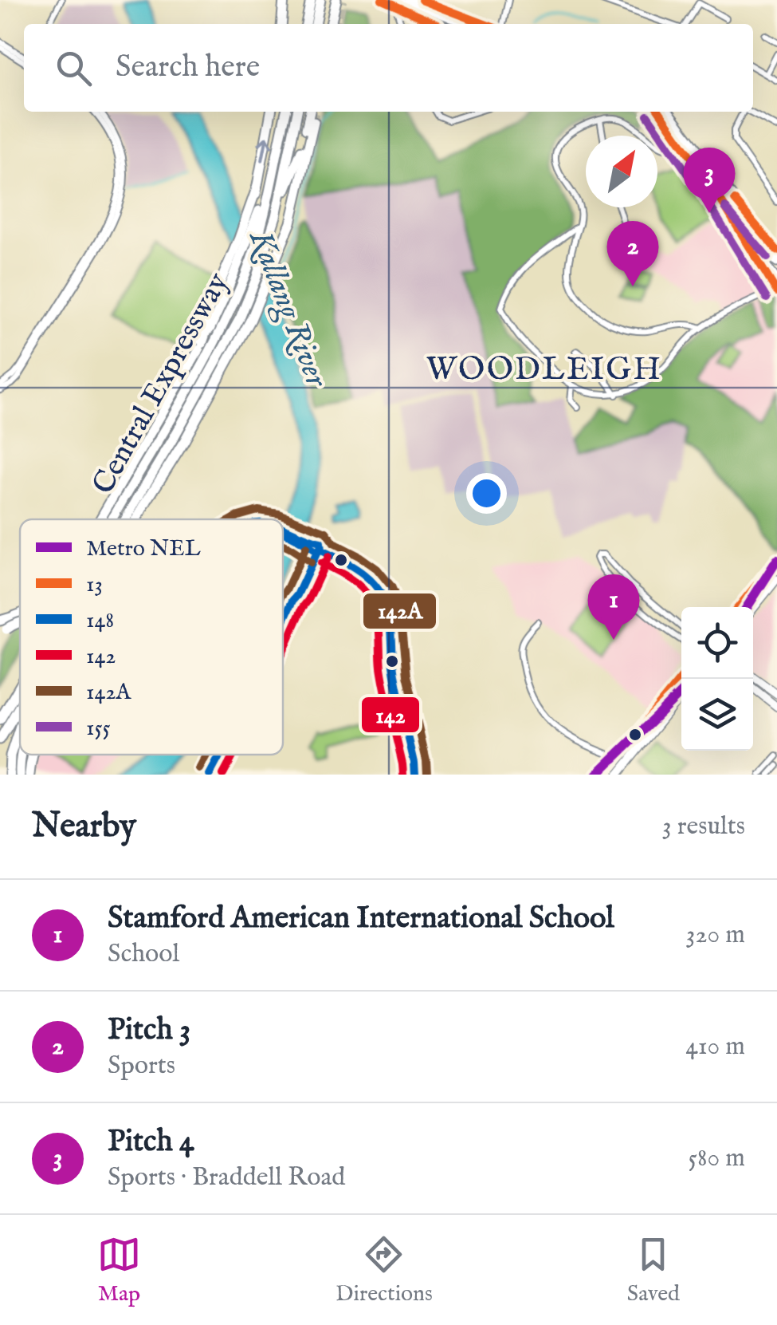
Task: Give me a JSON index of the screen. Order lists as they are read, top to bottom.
{
  "streets": {
    "highway": ["Central Expressway"]
  },
  "districts": ["WOODLEIGH"],
  "water": ["Kallang River"],
  "lines": [
    "transit line 13",
    "transit line 155",
    "transit line 142A",
    "transit line 148",
    "transit line 142",
    "metro line NEL"
  ],
  "legend": [
    "Metro NEL",
    "13",
    "148",
    "142",
    "142A",
    "155"
  ],
  "north": "top right",
  "page": {
    "search": "Search here",
    "pins": ["3", "2", "1"],
    "heading": ["Nearby", "3 results"],
    "list": [
      {
        "mark": "1",
        "name": "Stamford American International School",
        "note": "School",
        "value": "320 m"
      },
      {
        "mark": "2",
        "name": "Pitch 3",
        "note": "Sports",
        "value": "410 m"
      },
      {
        "mark": "3",
        "name": "Pitch 4",
        "note": "Sports · Braddell Road",
        "value": "580 m"
      }
    ],
    "nav": ["Map", "Directions", "Saved"]
  }
}
